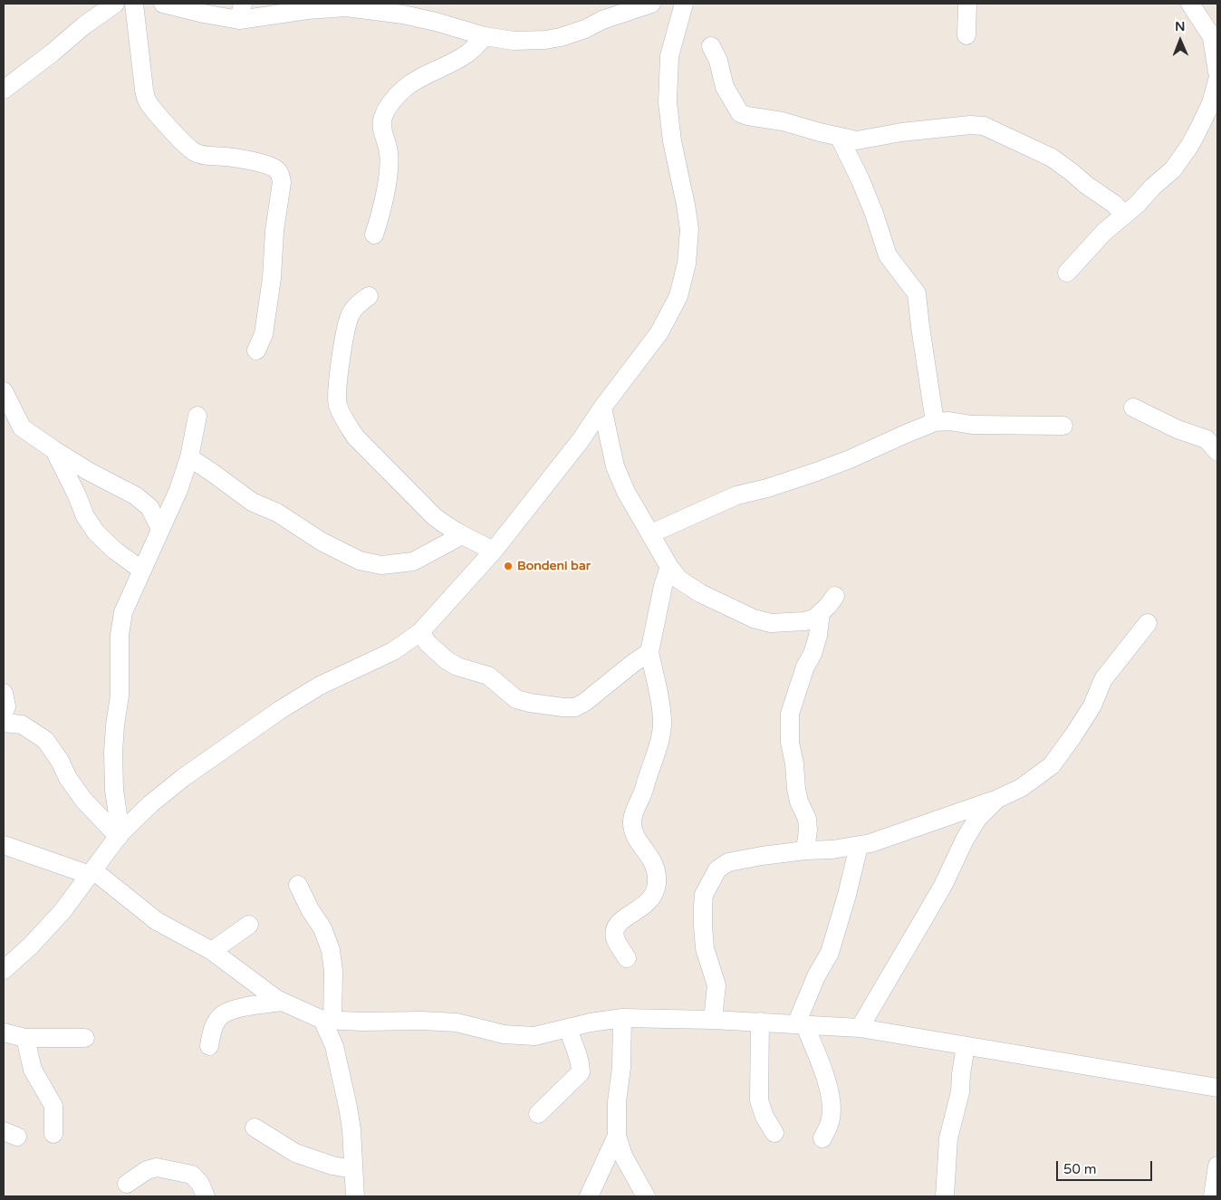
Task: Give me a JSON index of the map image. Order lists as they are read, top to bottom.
{
  "places": ["Bondeni bar"],
  "scale_bar": "50 m",
  "north": "top"
}
